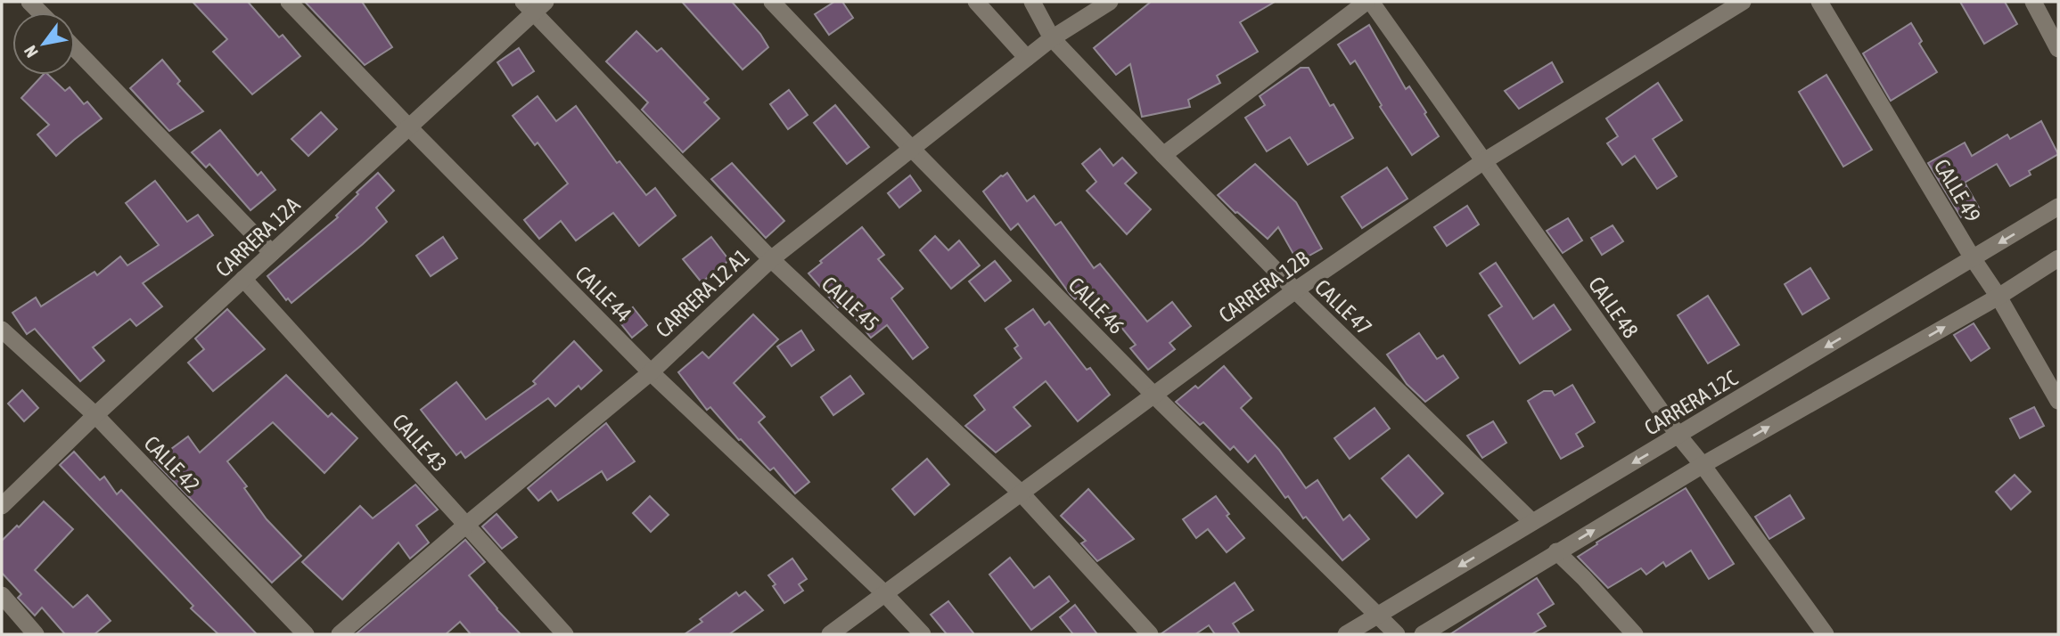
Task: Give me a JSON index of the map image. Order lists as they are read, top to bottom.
{
  "streets": {
    "street": [
      "CALLE 49",
      "CARRERA 12A",
      "CARRERA 12B",
      "CARRERA 12 A1",
      "CALLE 44",
      "CALLE 45",
      "CALLE 46",
      "CALLE 47",
      "CALLE 48",
      "CARRERA 12C",
      "CALLE 43",
      "CALLE 42"
    ]
  },
  "crossings": [
    ["CALLE 49", "CARRERA 12C"],
    ["CARRERA 12A", "CALLE 44"],
    ["CARRERA 12A", "CALLE 45"],
    ["CARRERA 12A", "CALLE 43"],
    ["CARRERA 12A", "CALLE 42"],
    ["CARRERA 12B", "CALLE 44"],
    ["CARRERA 12B", "CALLE 45"],
    ["CARRERA 12B", "CALLE 46"],
    ["CARRERA 12B", "CALLE 47"],
    ["CARRERA 12B", "CALLE 48"],
    ["CARRERA 12 A1", "CALLE 44"],
    ["CARRERA 12 A1", "CALLE 45"],
    ["CARRERA 12 A1", "CALLE 46"],
    ["CARRERA 12 A1", "CALLE 47"],
    ["CARRERA 12 A1", "CALLE 43"],
    ["CALLE 46", "CARRERA 12C"],
    ["CALLE 47", "CARRERA 12C"],
    ["CALLE 48", "CARRERA 12C"]
  ],
  "north": "bottom left"
}
